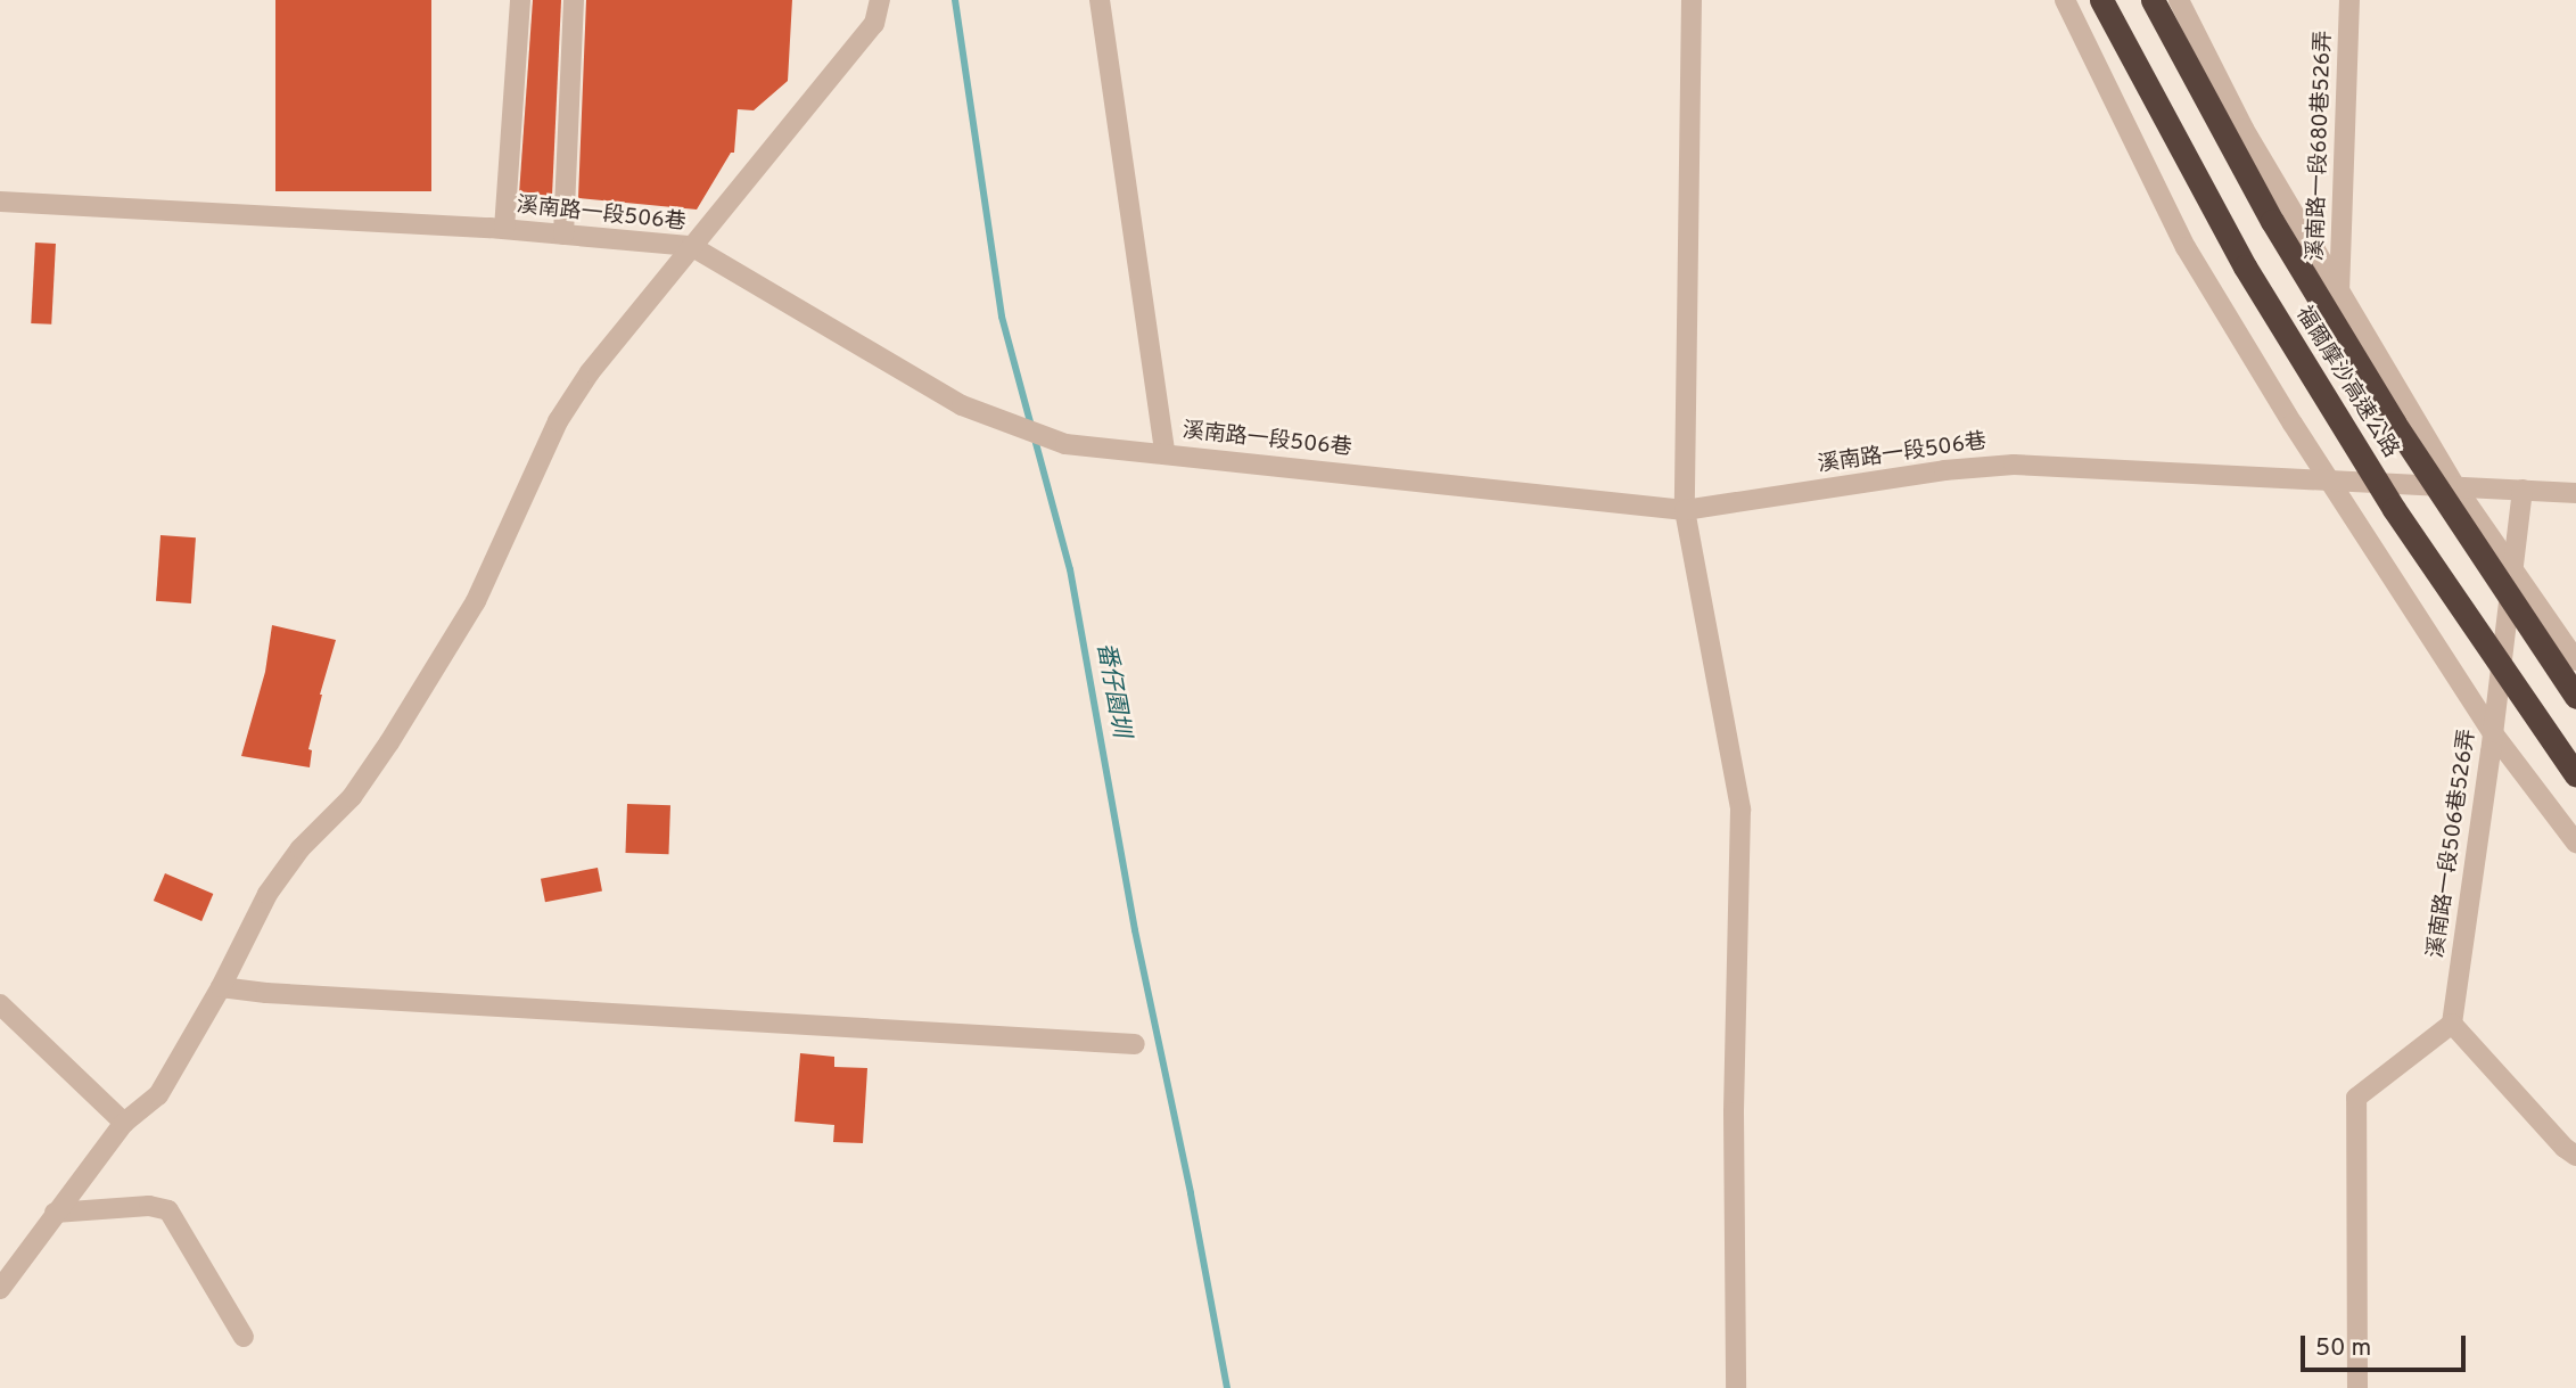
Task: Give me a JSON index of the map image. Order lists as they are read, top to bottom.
{
  "streets": {
    "highway": ["福爾摩沙高速公路"],
    "street": ["溪南路一段680巷526弄", "溪南路一段506巷", "溪南路一段506巷526弄"]
  },
  "crossings": [
    ["溪南路一段506巷", "溪南路一段506巷526弄"]
  ],
  "water": ["番仔園圳"],
  "scale_bar": "50 m"
}
